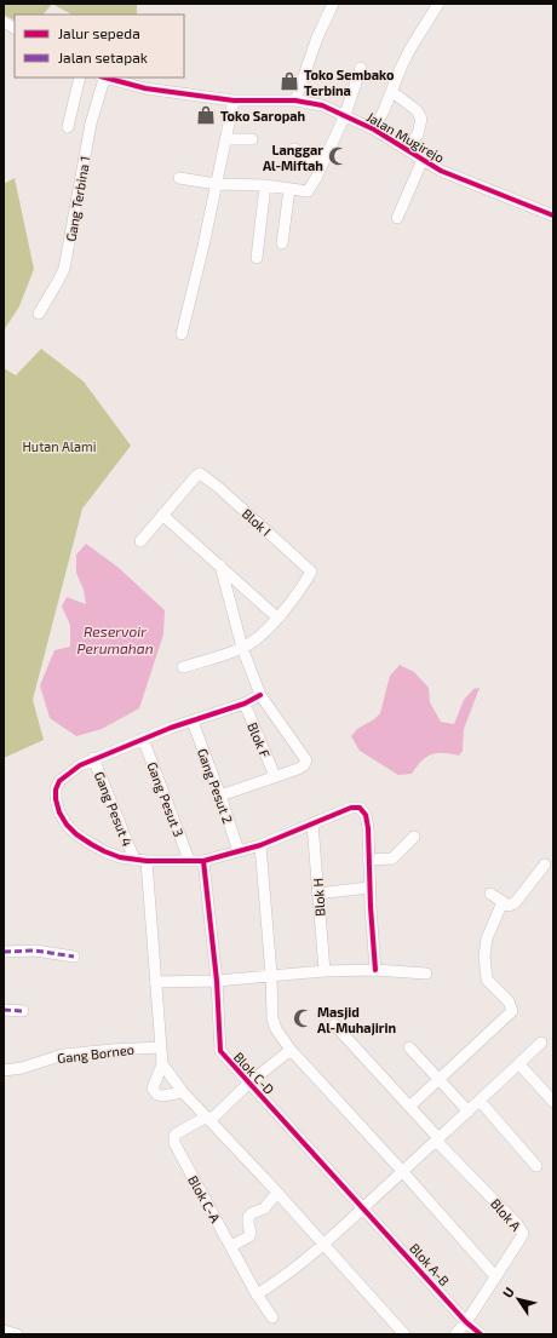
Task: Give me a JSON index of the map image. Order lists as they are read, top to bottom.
{
  "streets": {
    "street": [
      "Jalan Mugirejo",
      "Gang Terbina 1",
      "Blok I",
      "Blok F",
      "Gang Pesut 2",
      "Gang Pesut 3",
      "Gang Pesut 4",
      "Blok H",
      "Gang Borneo",
      "Blok C-D",
      "Blok C-A",
      "Blok A",
      "Blok A-B"
    ]
  },
  "crossings": [
    ["Jalan Mugirejo", "Gang Terbina 1"],
    ["Blok C-D", "Blok A-B"],
    ["Blok A", "Blok A-B"]
  ],
  "water": ["Reservoir Perumahan"],
  "parks": ["Hutan Alami"],
  "places": {
    "shop": ["Toko Sembako Terbina", "Toko Saropah"],
    "mosque": ["Langgar Al-Miftah", "Masjid Al-Muhajirin"]
  },
  "legend": ["Jalur sepeda", "Jalan setapak"],
  "north": "top left"
}
